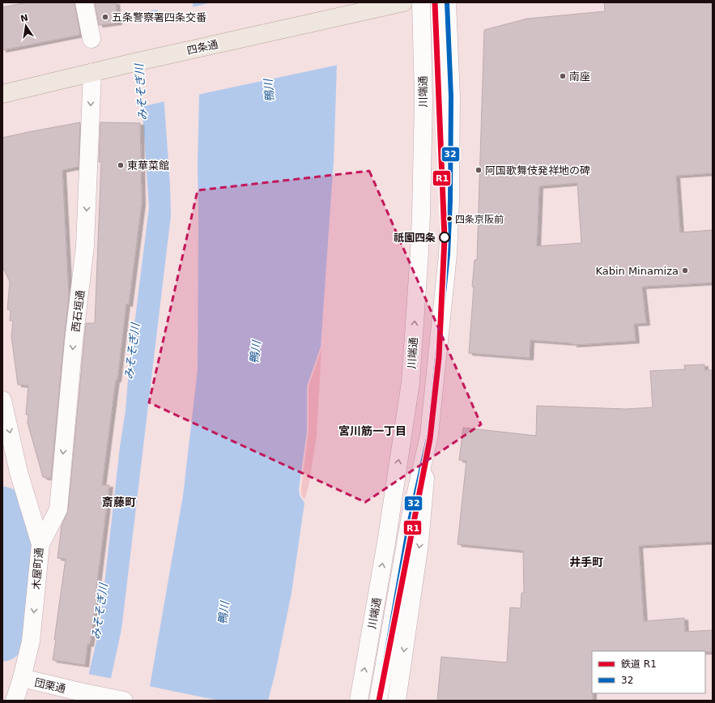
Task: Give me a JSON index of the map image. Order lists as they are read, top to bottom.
{
  "streets": {
    "main road": ["四条通"],
    "street": [
      "川端通",
      "西石垣通",
      "木屋町通",
      "団栗通"
    ]
  },
  "crossings": [
    ["四条通", "西石垣通"],
    ["西石垣通", "木屋町通"],
    ["木屋町通", "団栗通"]
  ],
  "one_way": ["西石垣通", "木屋町通"],
  "districts": ["宮川筋一丁目", "斎藤町", "井手町"],
  "water": ["鴨川", "みそそぎ川"],
  "places": [
    "五条警察署四条交番",
    "南座",
    "東華菜館",
    "阿国歌舞伎発祥地の碑",
    "四条京阪前",
    "祇園四条",
    "Kabin Minamiza"
  ],
  "lines": ["rail line R1", "transit line 32"],
  "legend": ["鉄道 R1", "32"],
  "north": "top"
}
